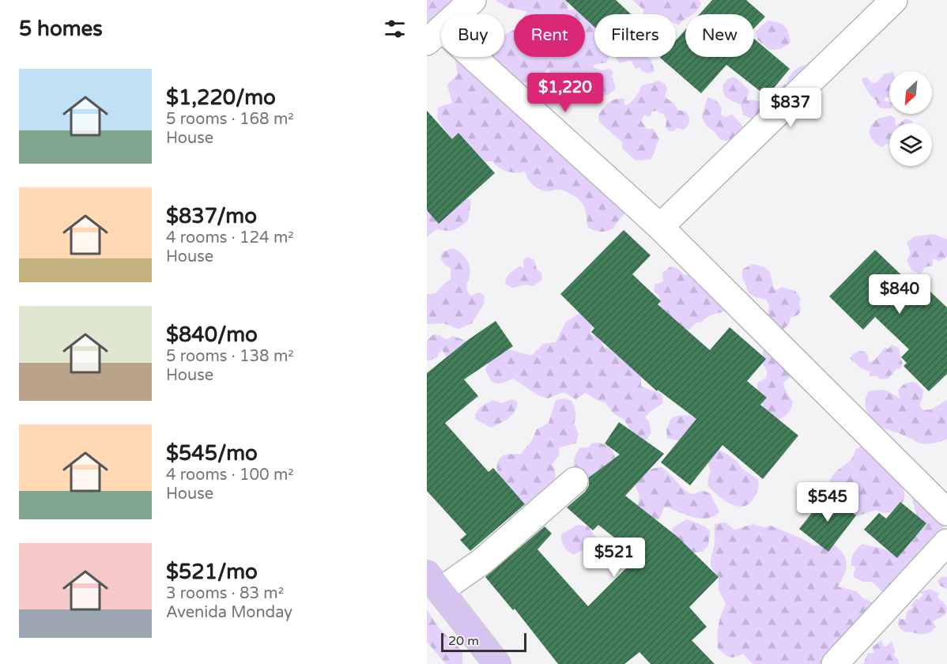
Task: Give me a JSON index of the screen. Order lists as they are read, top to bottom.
{
  "scale_bar": "20 m",
  "north": "bottom left",
  "page": {
    "heading": "5 homes",
    "chip": [
      "Buy",
      "Rent",
      "Filters",
      "New"
    ],
    "list": [
      {
        "name": "$1,220/mo",
        "note": "5 rooms · 168 m² · House"
      },
      {
        "name": "$837/mo",
        "note": "4 rooms · 124 m² · House"
      },
      {
        "name": "$840/mo",
        "note": "5 rooms · 138 m² · House"
      },
      {
        "name": "$545/mo",
        "note": "4 rooms · 100 m² · House"
      },
      {
        "name": "$521/mo",
        "note": "3 rooms · 83 m² · Avenida Monday"
      }
    ],
    "price": [
      "$1,220",
      "$837",
      "$840",
      "$545",
      "$521"
    ],
    "scale": "20 m"
  }
}
